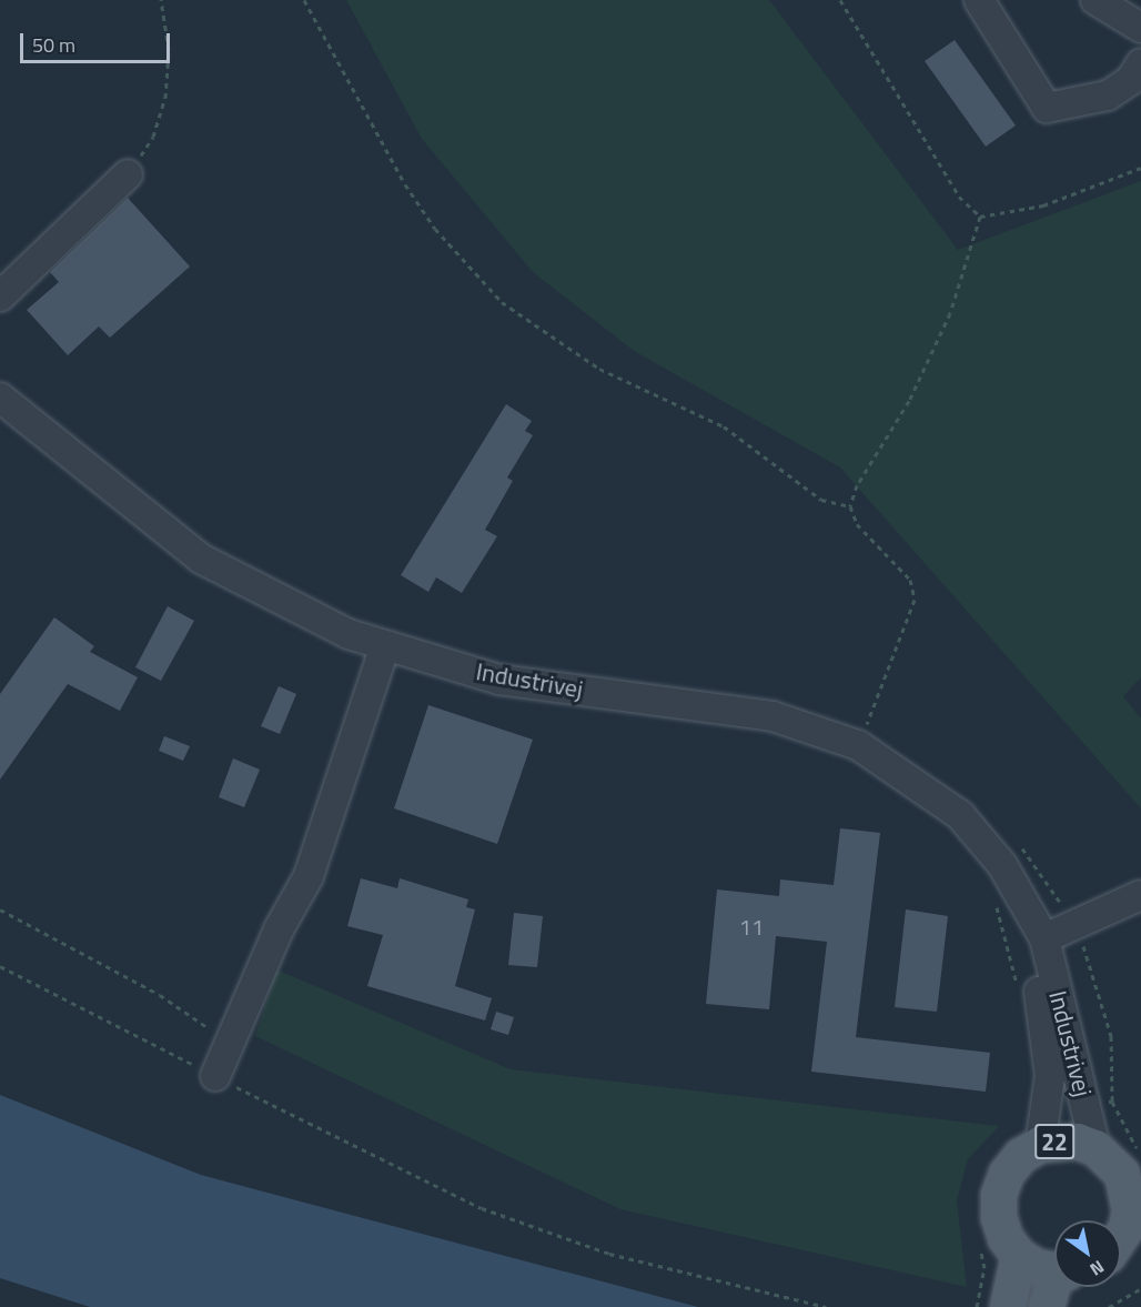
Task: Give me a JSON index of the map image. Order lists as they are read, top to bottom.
{
  "streets": {
    "main road": ["22"],
    "street": ["Industrivej"]
  },
  "crossings": [
    ["Industrivej", "22"]
  ],
  "house_numbers": ["11"],
  "scale_bar": "50 m",
  "north": "bottom right"
}
